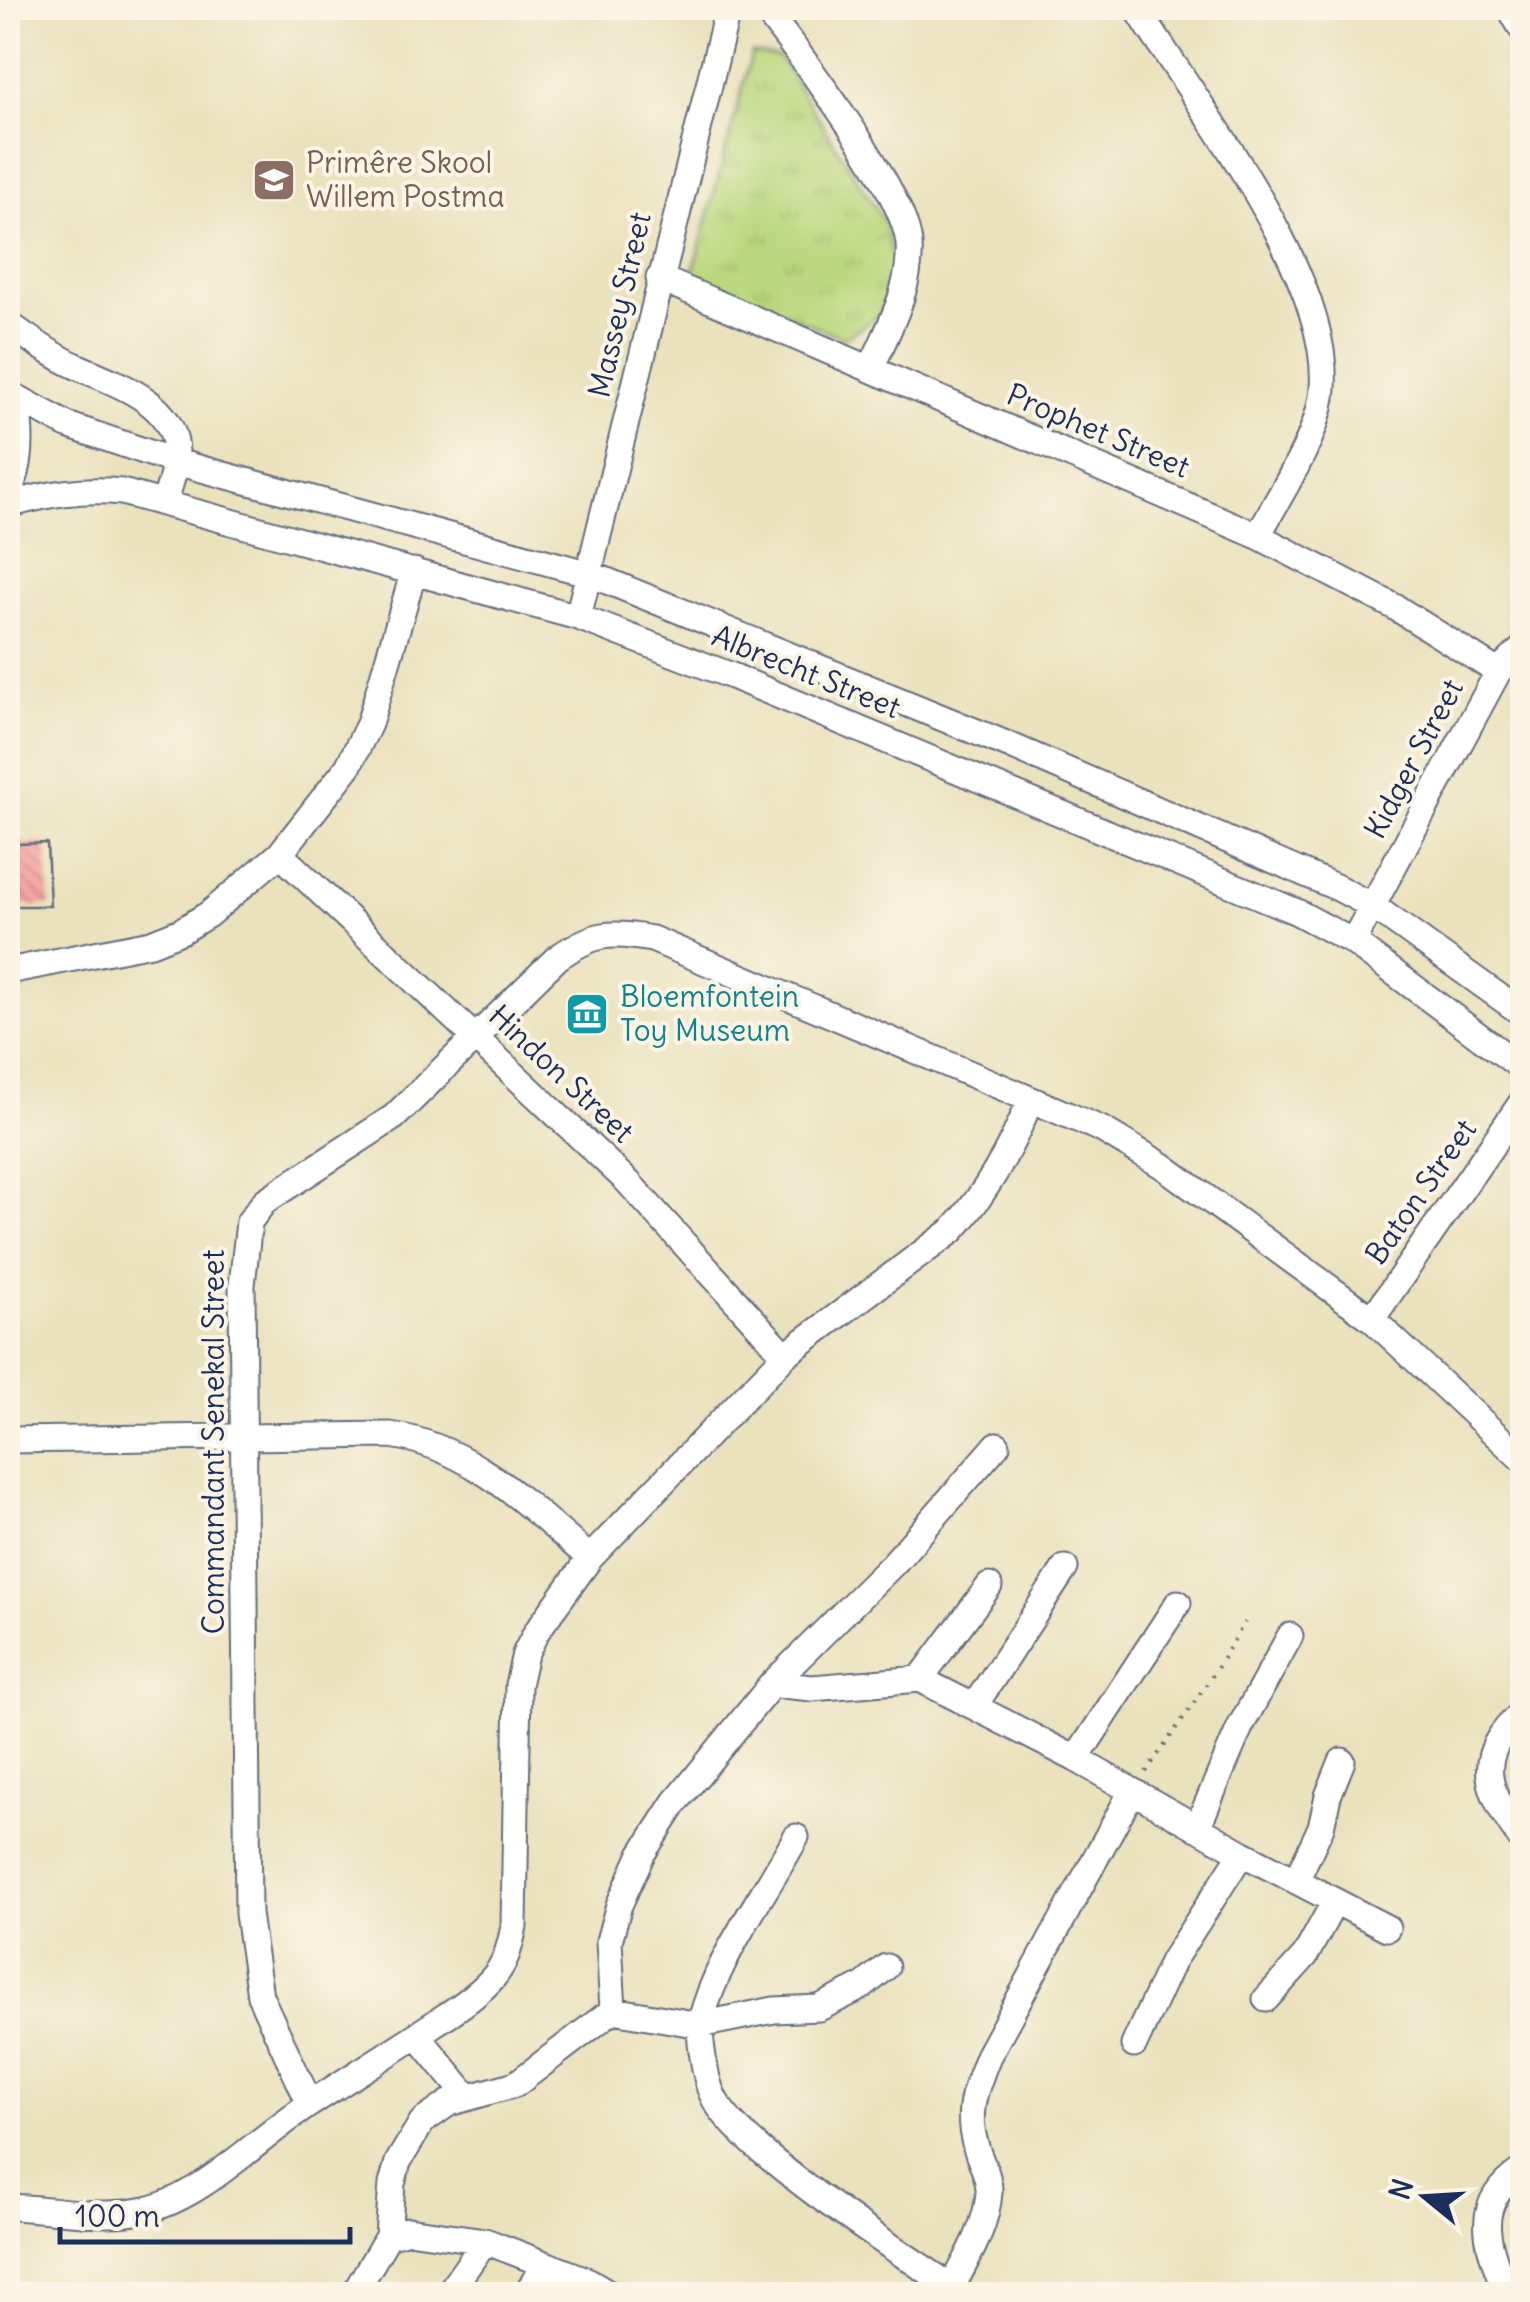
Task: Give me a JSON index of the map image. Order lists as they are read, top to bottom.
{
  "streets": {
    "street": [
      "Massey Street",
      "Prophet Street",
      "Albrecht Street",
      "Kidger Street",
      "Hindon Street",
      "Baton Street",
      "Commandant Senekal Street"
    ]
  },
  "crossings": [
    ["Massey Street", "Prophet Street"],
    ["Massey Street", "Albrecht Street"],
    ["Prophet Street", "Kidger Street"],
    ["Albrecht Street", "Kidger Street"],
    ["Hindon Street", "Commandant Senekal Street"],
    ["Baton Street", "Commandant Senekal Street"]
  ],
  "places": {
    "school or university": ["Primêre Skool Willem Postma"],
    "museum": ["Bloemfontein Toy Museum"]
  },
  "scale_bar": "100 m",
  "north": "left"
}
